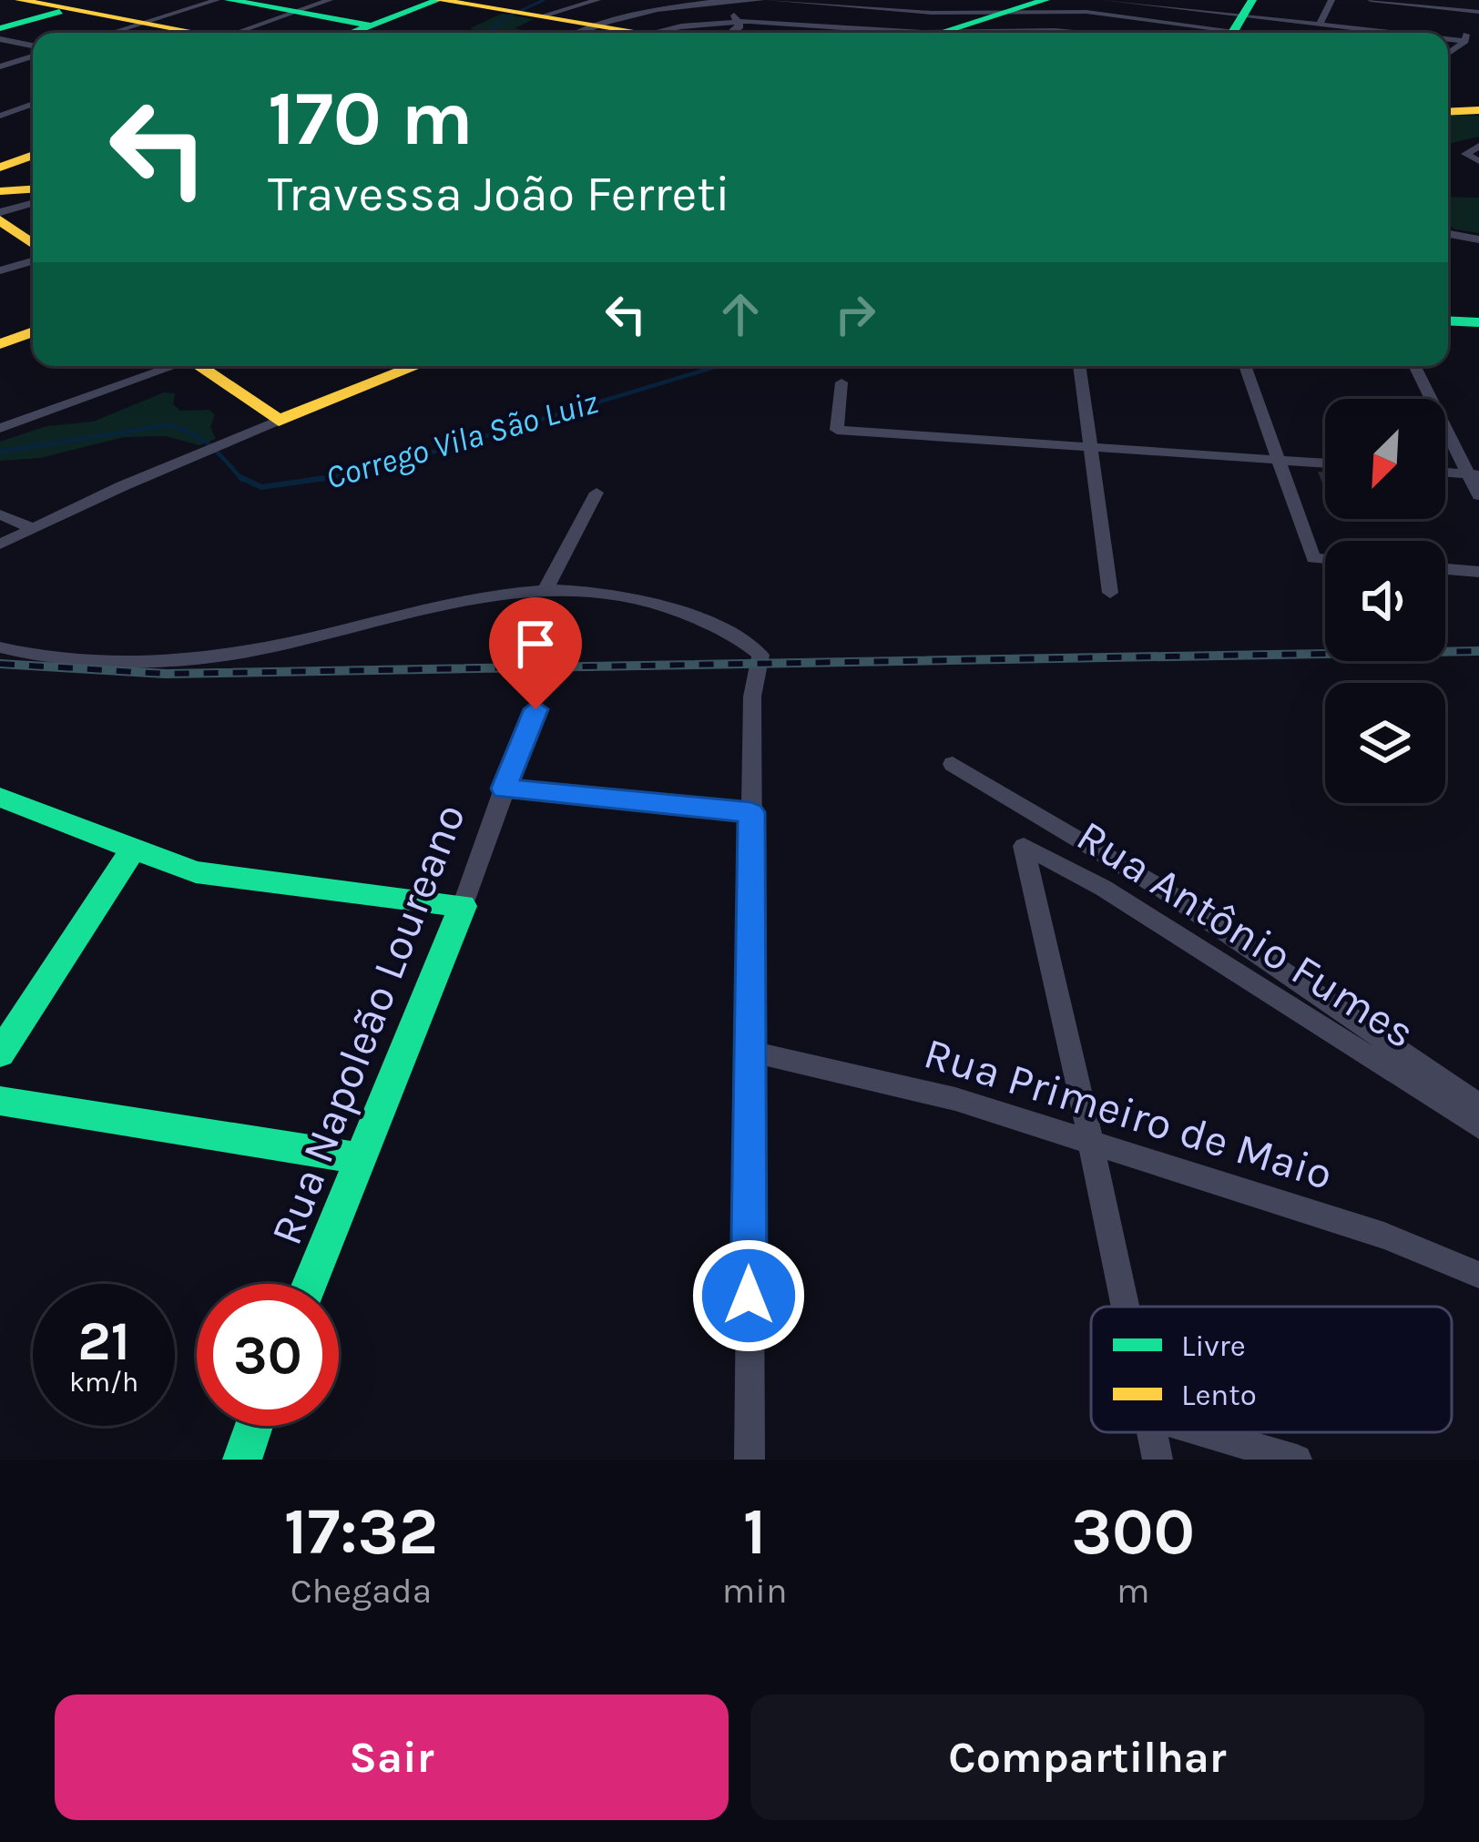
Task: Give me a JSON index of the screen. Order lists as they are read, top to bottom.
{
  "streets": {
    "street": ["Rua Antônio Fumes", "Rua Napoleão Loureano", "Rua Primeiro de Maio"]
  },
  "crossings": [
    ["Rua Antônio Fumes", "Rua Primeiro de Maio"]
  ],
  "water": ["Corrego Vila São Luiz"],
  "legend": ["Livre", "Lento"],
  "north": "bottom left",
  "page": {
    "turn": ["170 m", "Travessa João Ferreti"],
    "speed": "21 km/h",
    "limit": "30",
    "eta": [
      "17:32",
      "Chegada",
      "1",
      "min",
      "300",
      "m"
    ],
    "buttons": ["Sair", "Compartilhar"]
  }
}
